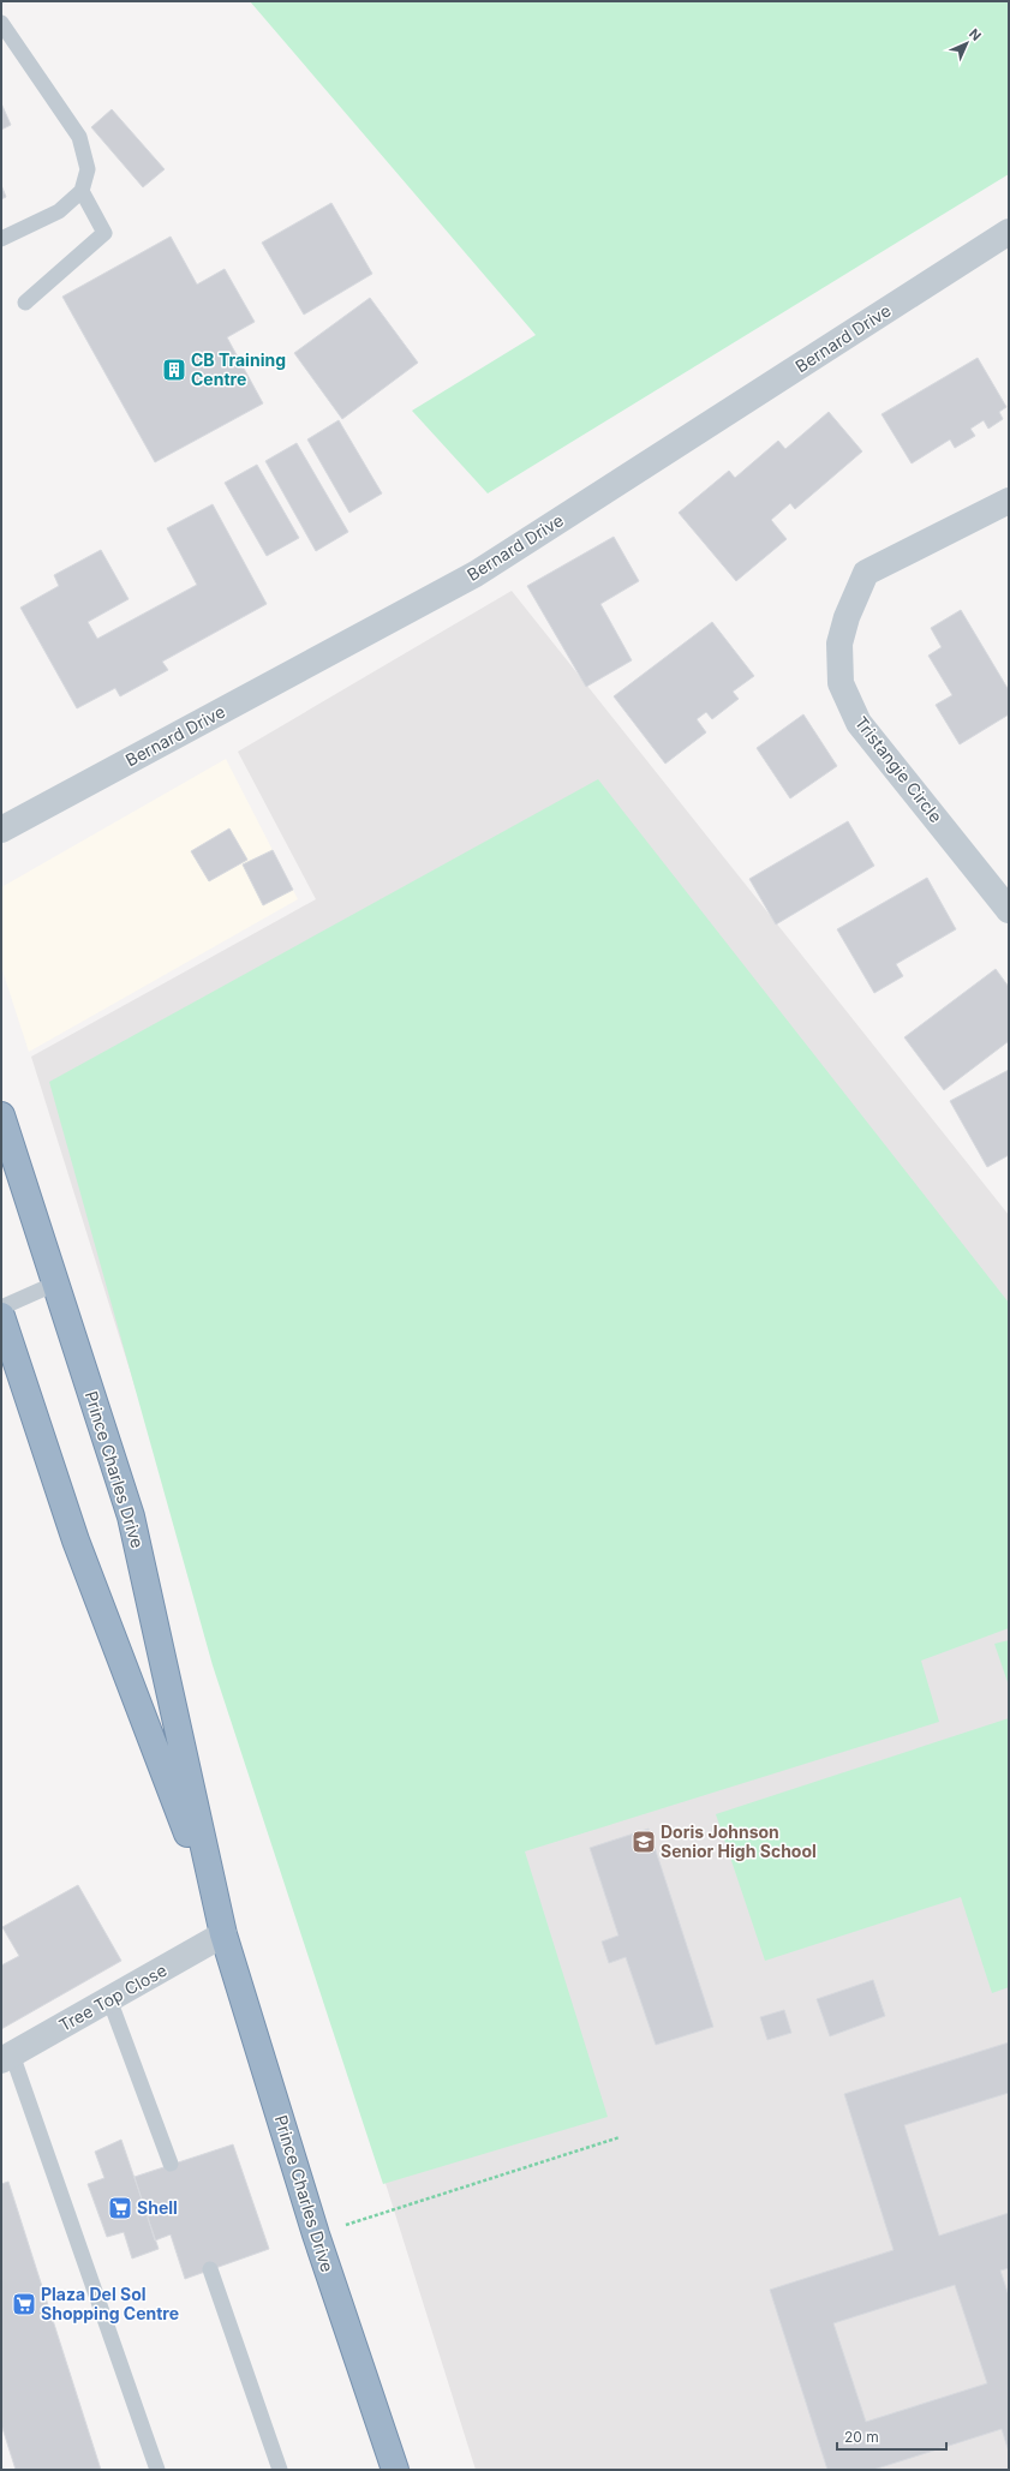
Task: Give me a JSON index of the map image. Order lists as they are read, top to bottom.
{
  "streets": {
    "highway": ["Prince Charles Drive"],
    "street": ["Bernard Drive", "Tristangie Circle", "Tree Top Close"]
  },
  "crossings": [
    ["Prince Charles Drive", "Tree Top Close"]
  ],
  "places": {
    "building": ["CB Training Centre"],
    "school or university": ["Doris Johnson Senior High School"],
    "supermarket": ["Shell", "Plaza Del Sol Shopping Centre"]
  },
  "scale_bar": "20 m",
  "north": "top right"
}
